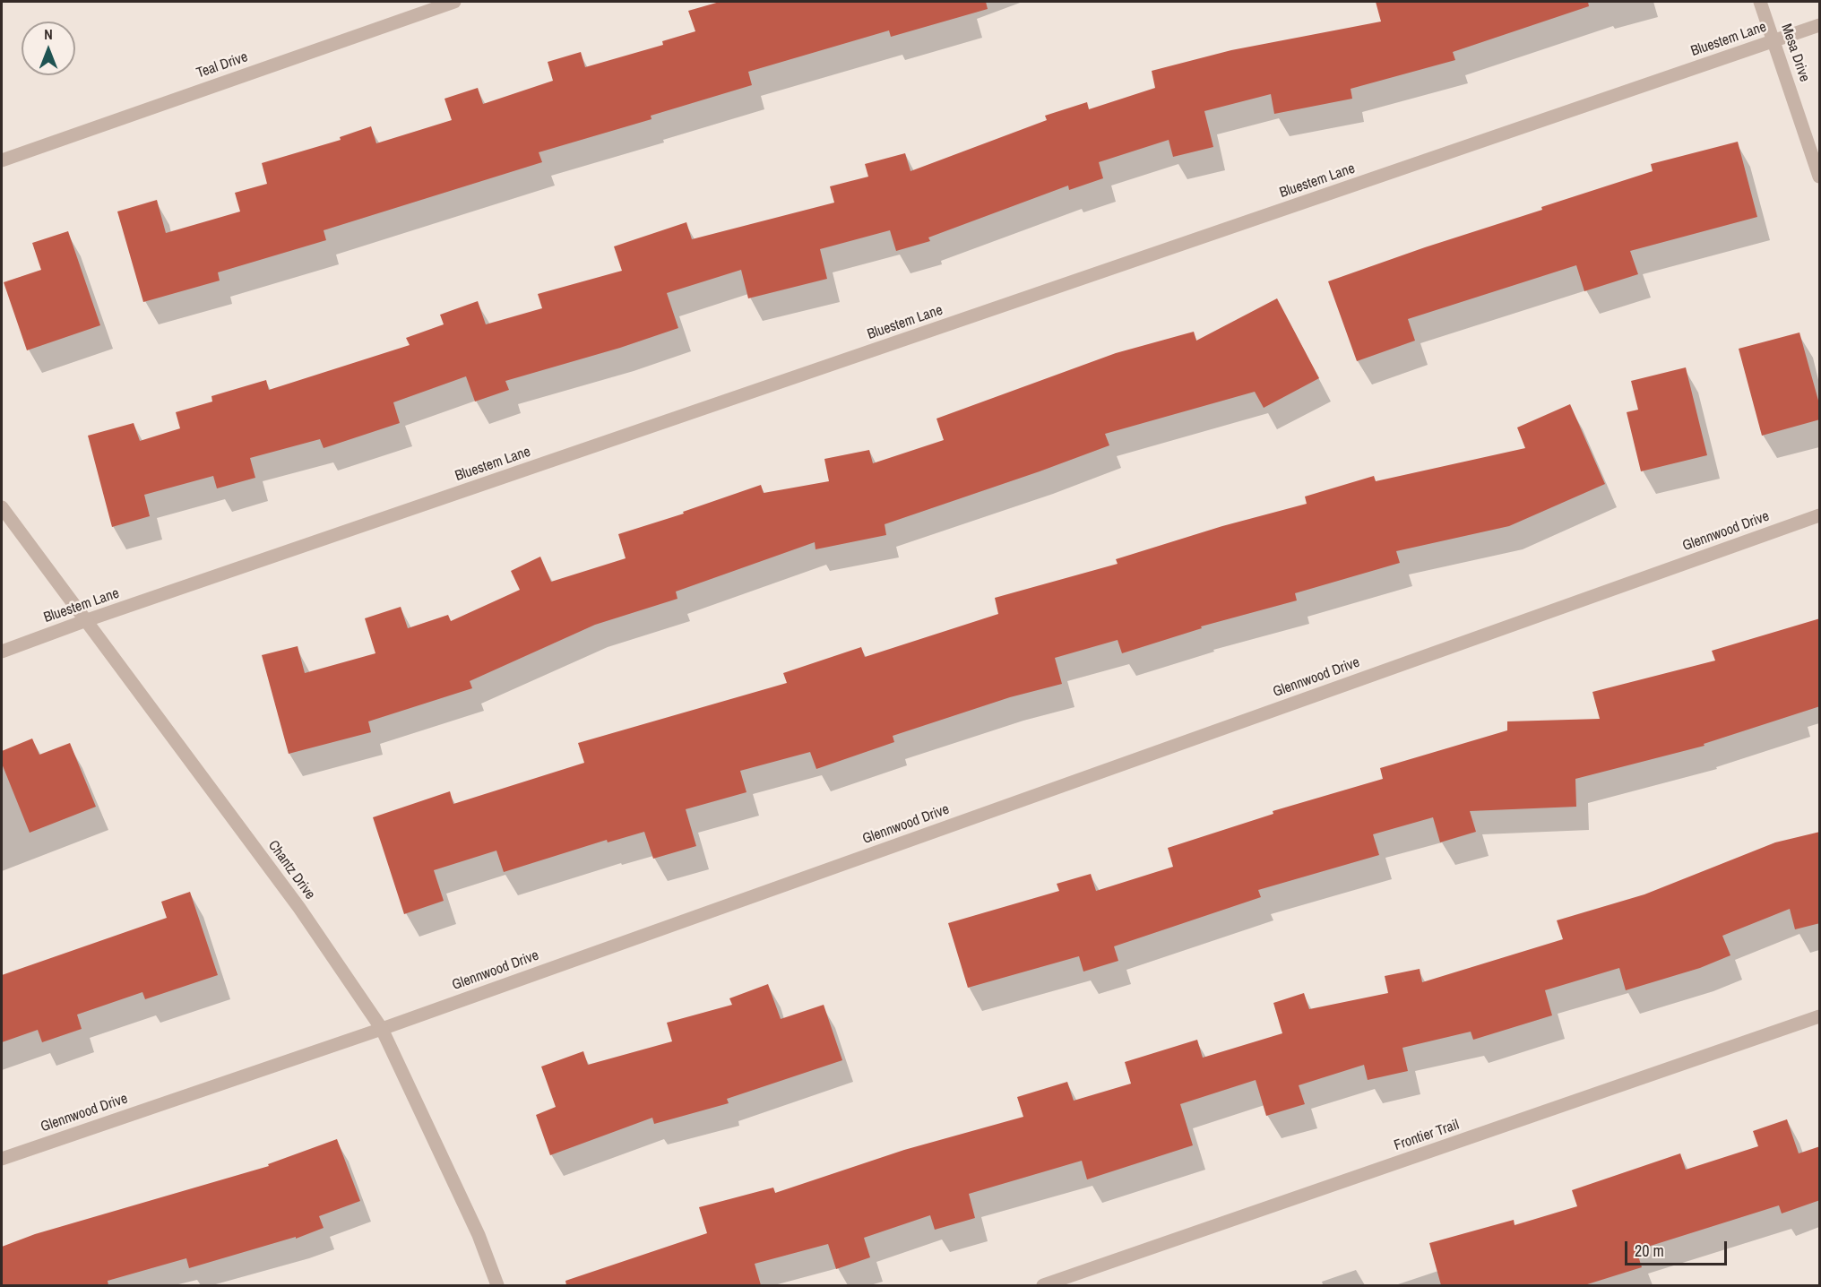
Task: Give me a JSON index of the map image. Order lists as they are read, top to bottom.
{
  "streets": {
    "street": [
      "Bluestem Lane",
      "Mesa Drive",
      "Teal Drive",
      "Glennwood Drive",
      "Chantz Drive",
      "Frontier Trail"
    ]
  },
  "crossings": [
    ["Bluestem Lane", "Mesa Drive"],
    ["Bluestem Lane", "Chantz Drive"],
    ["Glennwood Drive", "Chantz Drive"]
  ],
  "scale_bar": "20 m",
  "north": "top"
}
